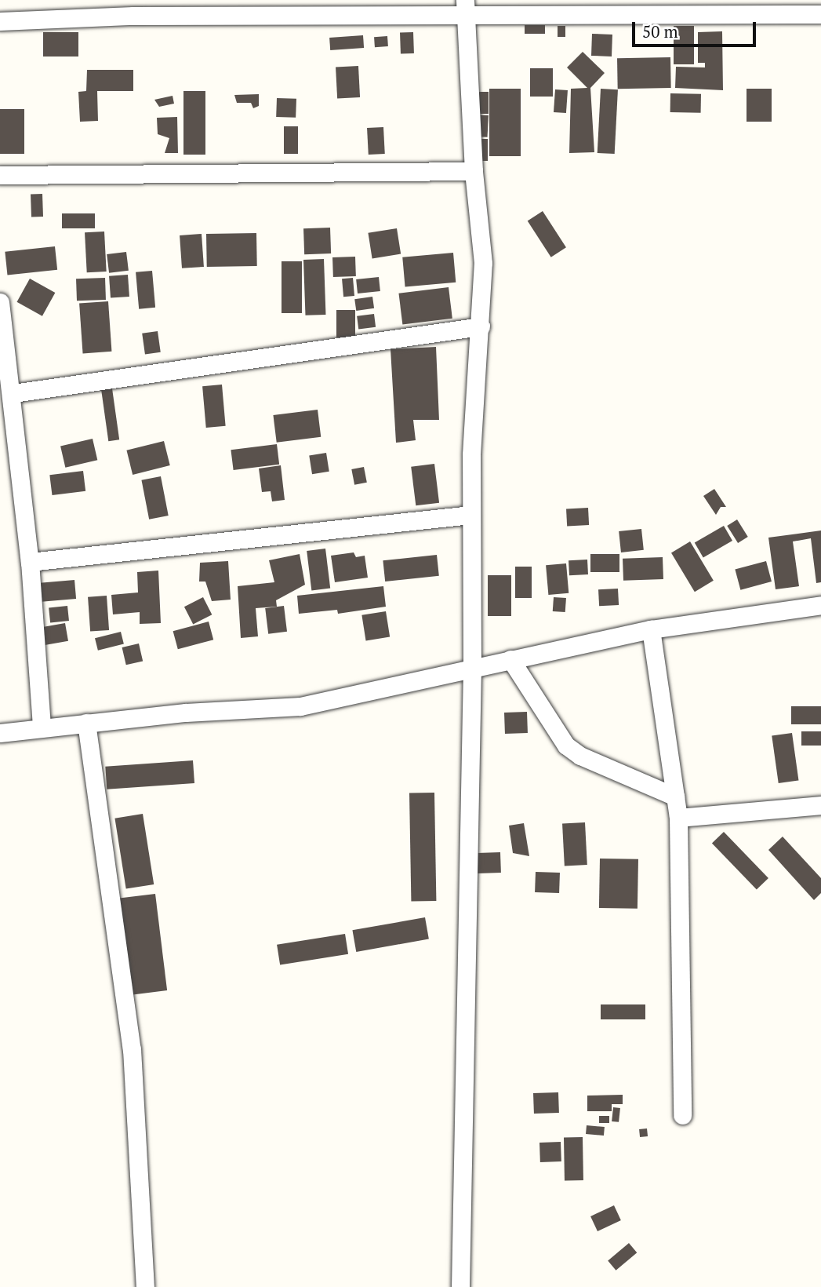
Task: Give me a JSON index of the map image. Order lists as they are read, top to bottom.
{
  "scale_bar": "50 m"
}
